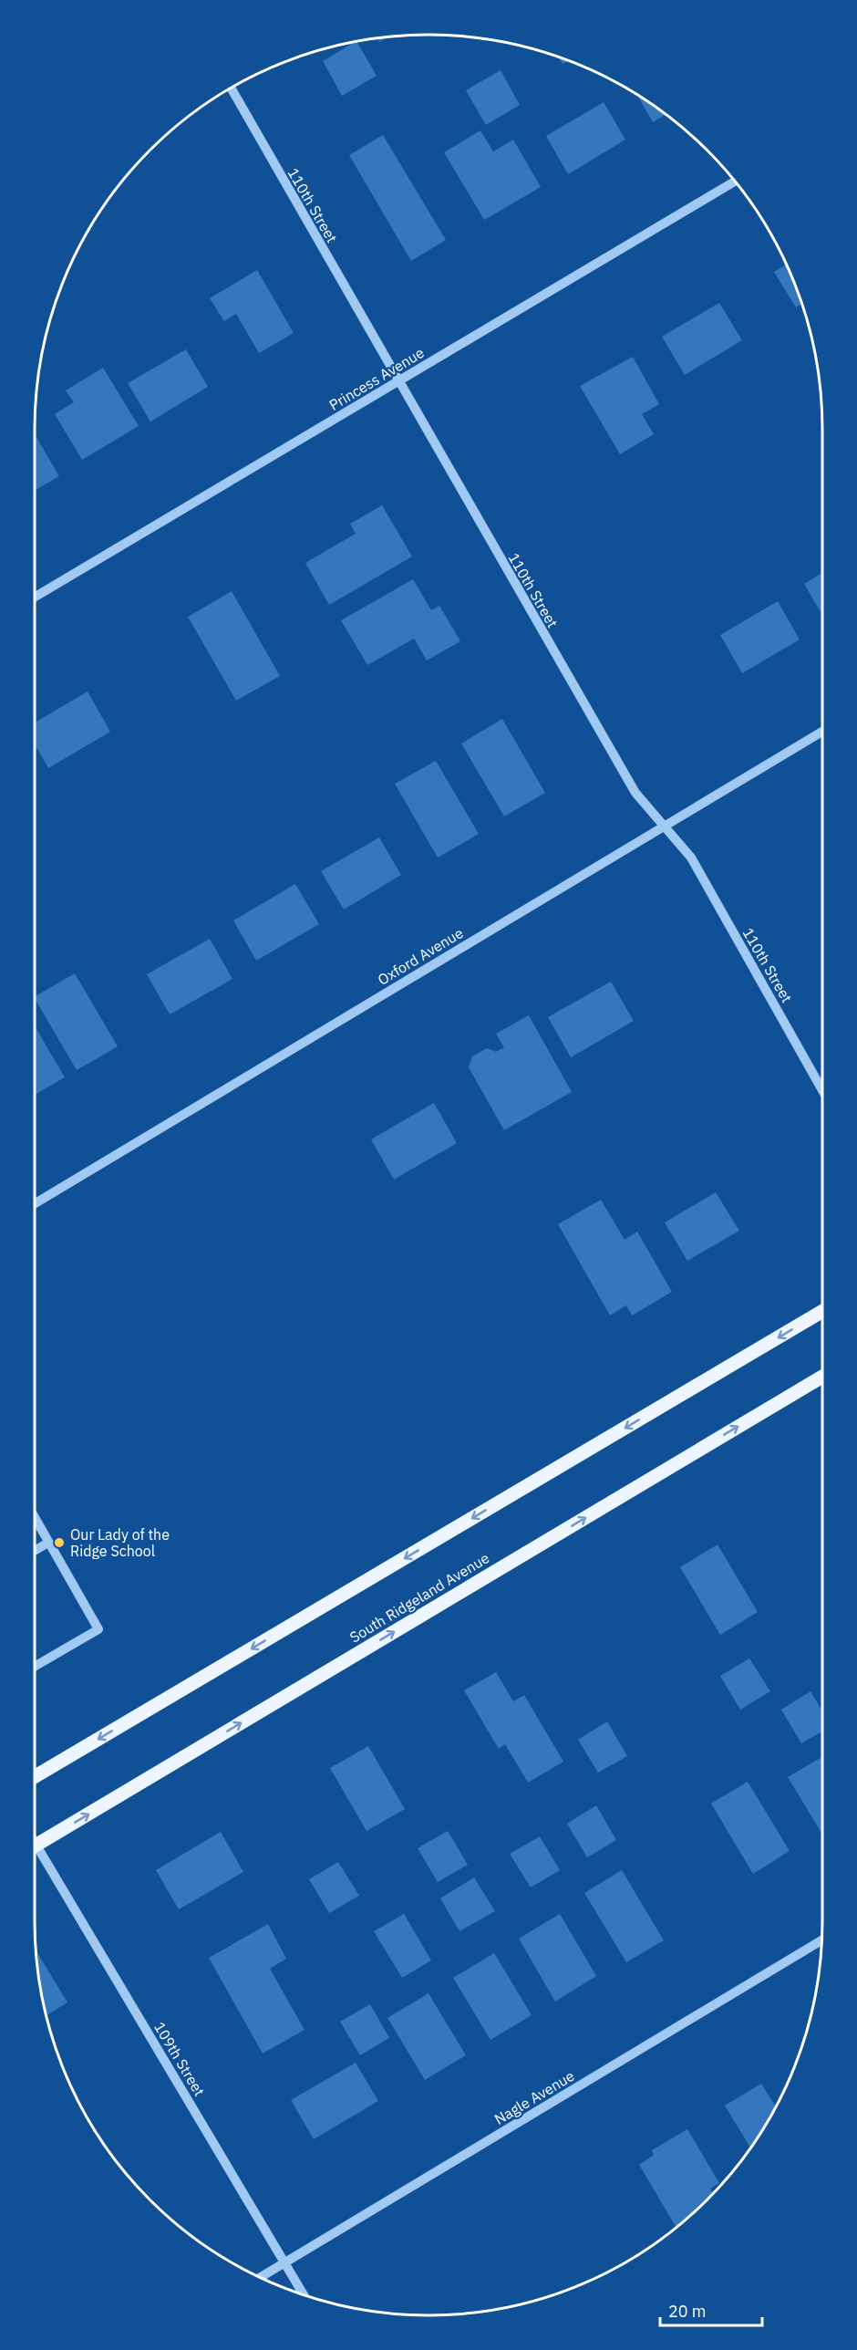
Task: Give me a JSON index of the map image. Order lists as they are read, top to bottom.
{
  "streets": {
    "main road": ["South Ridgeland Avenue"],
    "street": [
      "110th Street",
      "Princess Avenue",
      "Oxford Avenue",
      "109th Street",
      "Nagle Avenue"
    ]
  },
  "crossings": [
    ["110th Street", "Princess Avenue"],
    ["110th Street", "Oxford Avenue"],
    ["109th Street", "Nagle Avenue"]
  ],
  "places": ["Our Lady of the Ridge School"],
  "scale_bar": "20 m"
}
